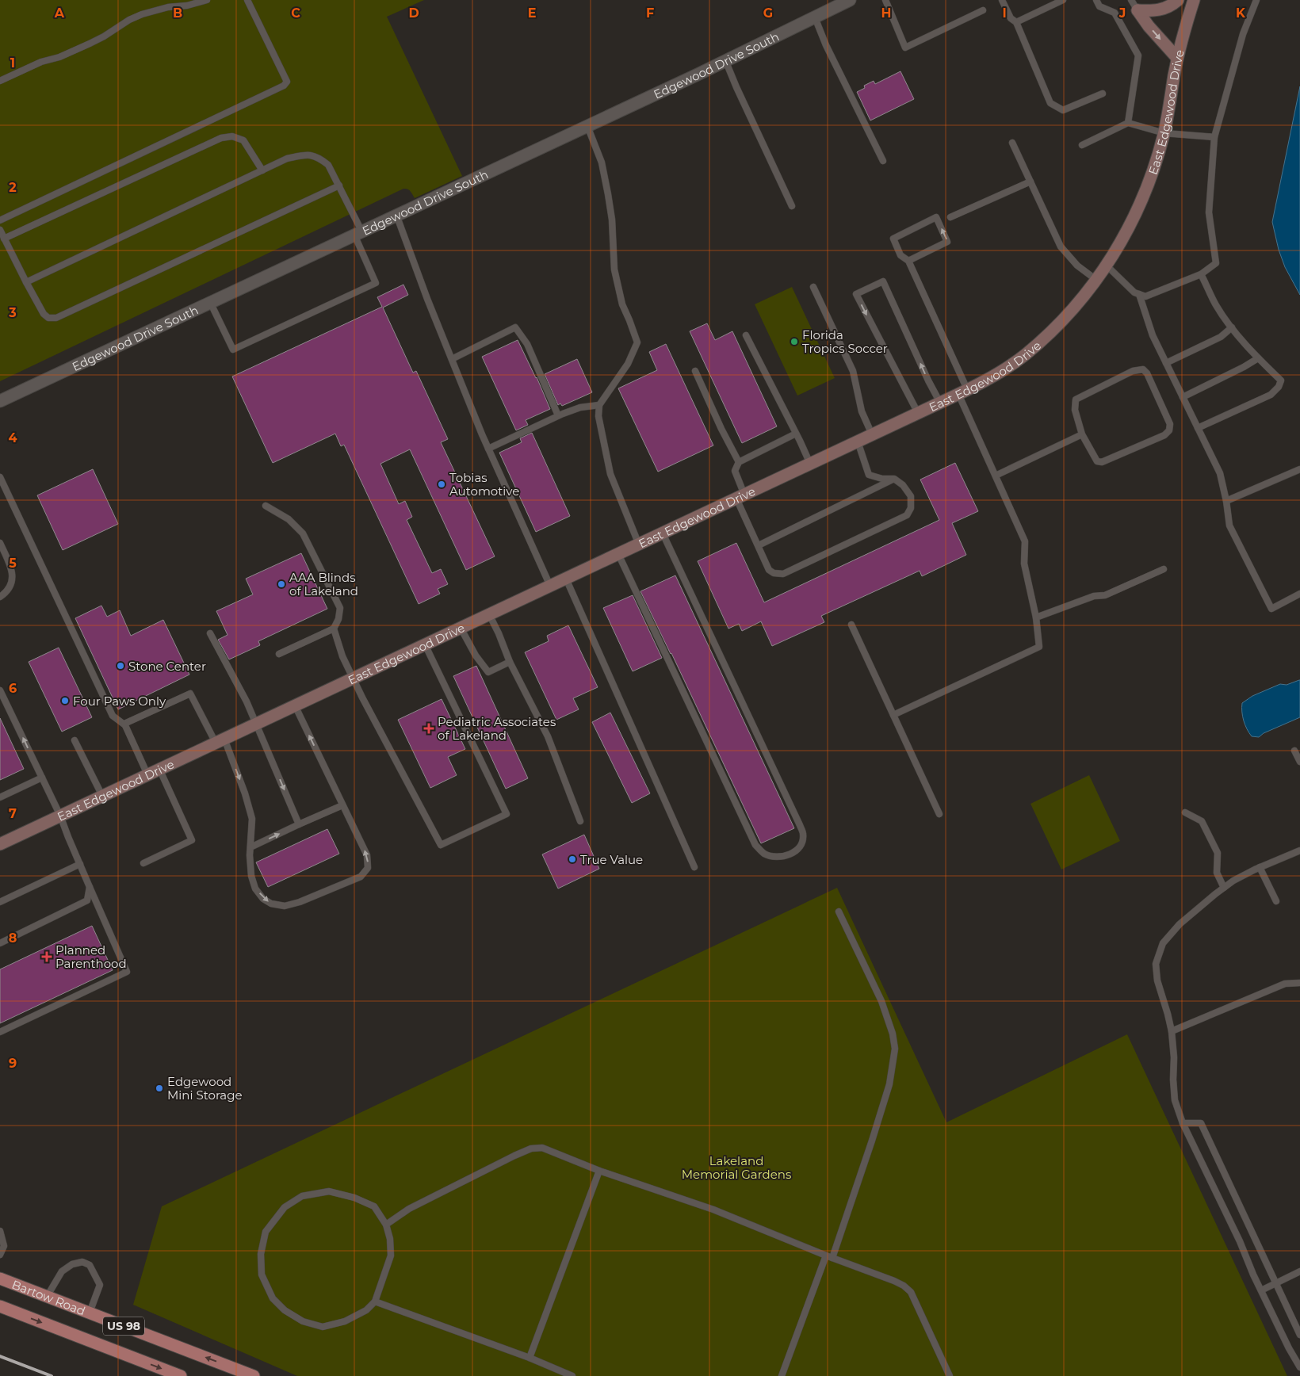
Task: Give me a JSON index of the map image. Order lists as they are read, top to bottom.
{
  "streets": {
    "main road": ["East Edgewood Drive", "Bartow Road", "US 98"],
    "street": ["Edgewood Drive South"]
  },
  "parks": ["Lakeland Memorial Gardens"],
  "places": {
    "other": [
      "Florida Tropics Soccer",
      "Tobias Automotive",
      "AAA Blinds of Lakeland",
      "Stone Center",
      "Four Paws Only",
      "True Value",
      "Edgewood Mini Storage"
    ],
    "health": ["Pediatric Associates of Lakeland", "Planned Parenthood"]
  },
  "grid": {
    "columns": [
      "A",
      "B",
      "C",
      "D",
      "E",
      "F",
      "G",
      "H",
      "I",
      "J",
      "K"
    ],
    "rows": [
      "1",
      "2",
      "3",
      "4",
      "5",
      "6",
      "7",
      "8",
      "9"
    ]
  }
}
